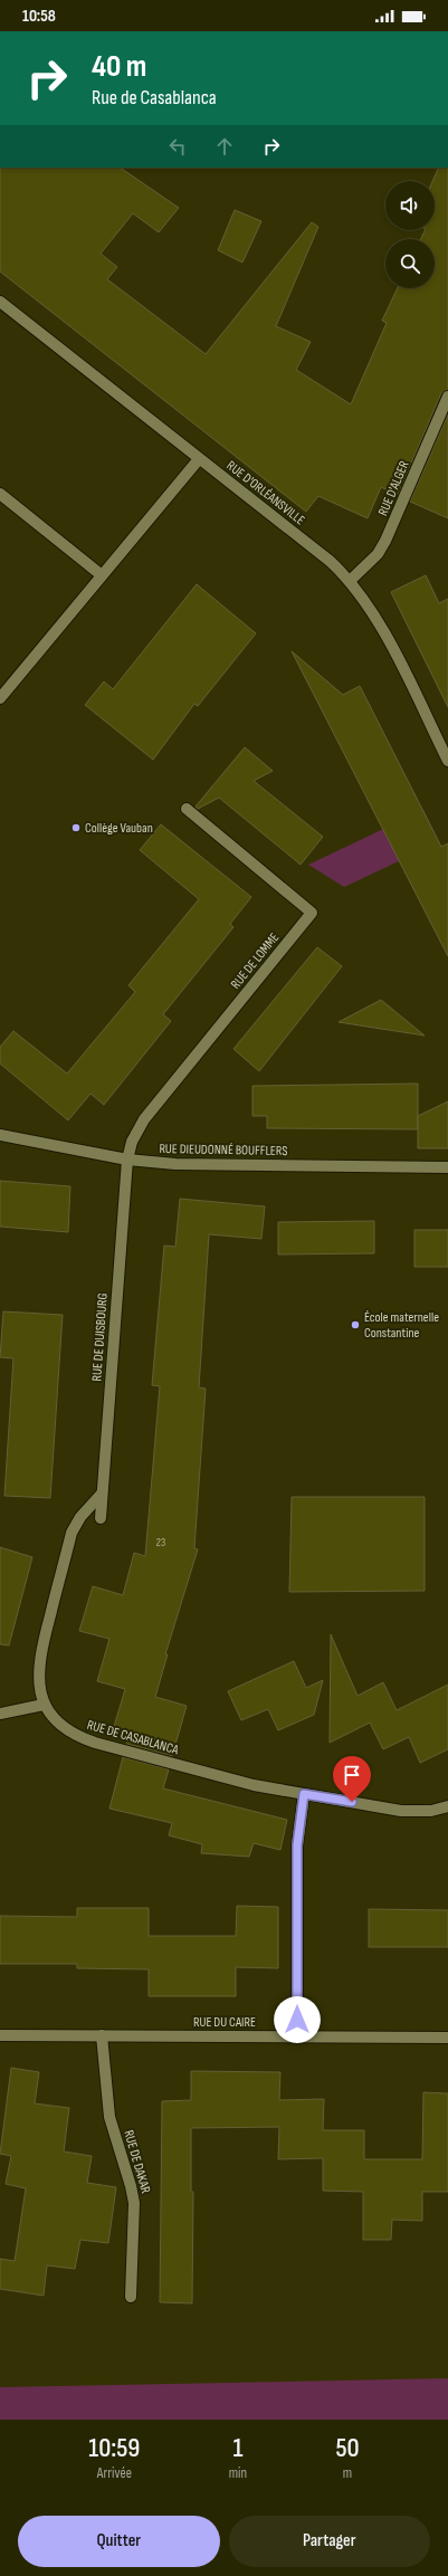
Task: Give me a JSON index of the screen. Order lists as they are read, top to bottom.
{
  "streets": {
    "street": [
      "RUE D'ALGER",
      "RUE D'ORLÉANSVILLE",
      "RUE DE LOMME",
      "RUE DIEUDONNÉ BOUFFLERS",
      "RUE DE DUISBOURG",
      "RUE DE CASABLANCA",
      "RUE DU CAIRE",
      "RUE DE DAKAR"
    ]
  },
  "crossings": [
    ["RUE D'ALGER", "RUE D'ORLÉANSVILLE"],
    ["RUE DE LOMME", "RUE DIEUDONNÉ BOUFFLERS"],
    ["RUE DE LOMME", "RUE DE DUISBOURG"],
    ["RUE DIEUDONNÉ BOUFFLERS", "RUE DE DUISBOURG"],
    ["RUE DE DUISBOURG", "RUE DE CASABLANCA"],
    ["RUE DU CAIRE", "RUE DE DAKAR"]
  ],
  "places": ["Collège Vauban", "École maternelle Constantine"],
  "house_numbers": ["23"],
  "page": {
    "status": "10:58",
    "turn": ["40 m", "Rue de Casablanca"],
    "eta": [
      "10:59",
      "Arrivée",
      "1",
      "min",
      "50",
      "m"
    ],
    "buttons": ["Quitter", "Partager"]
  }
}
